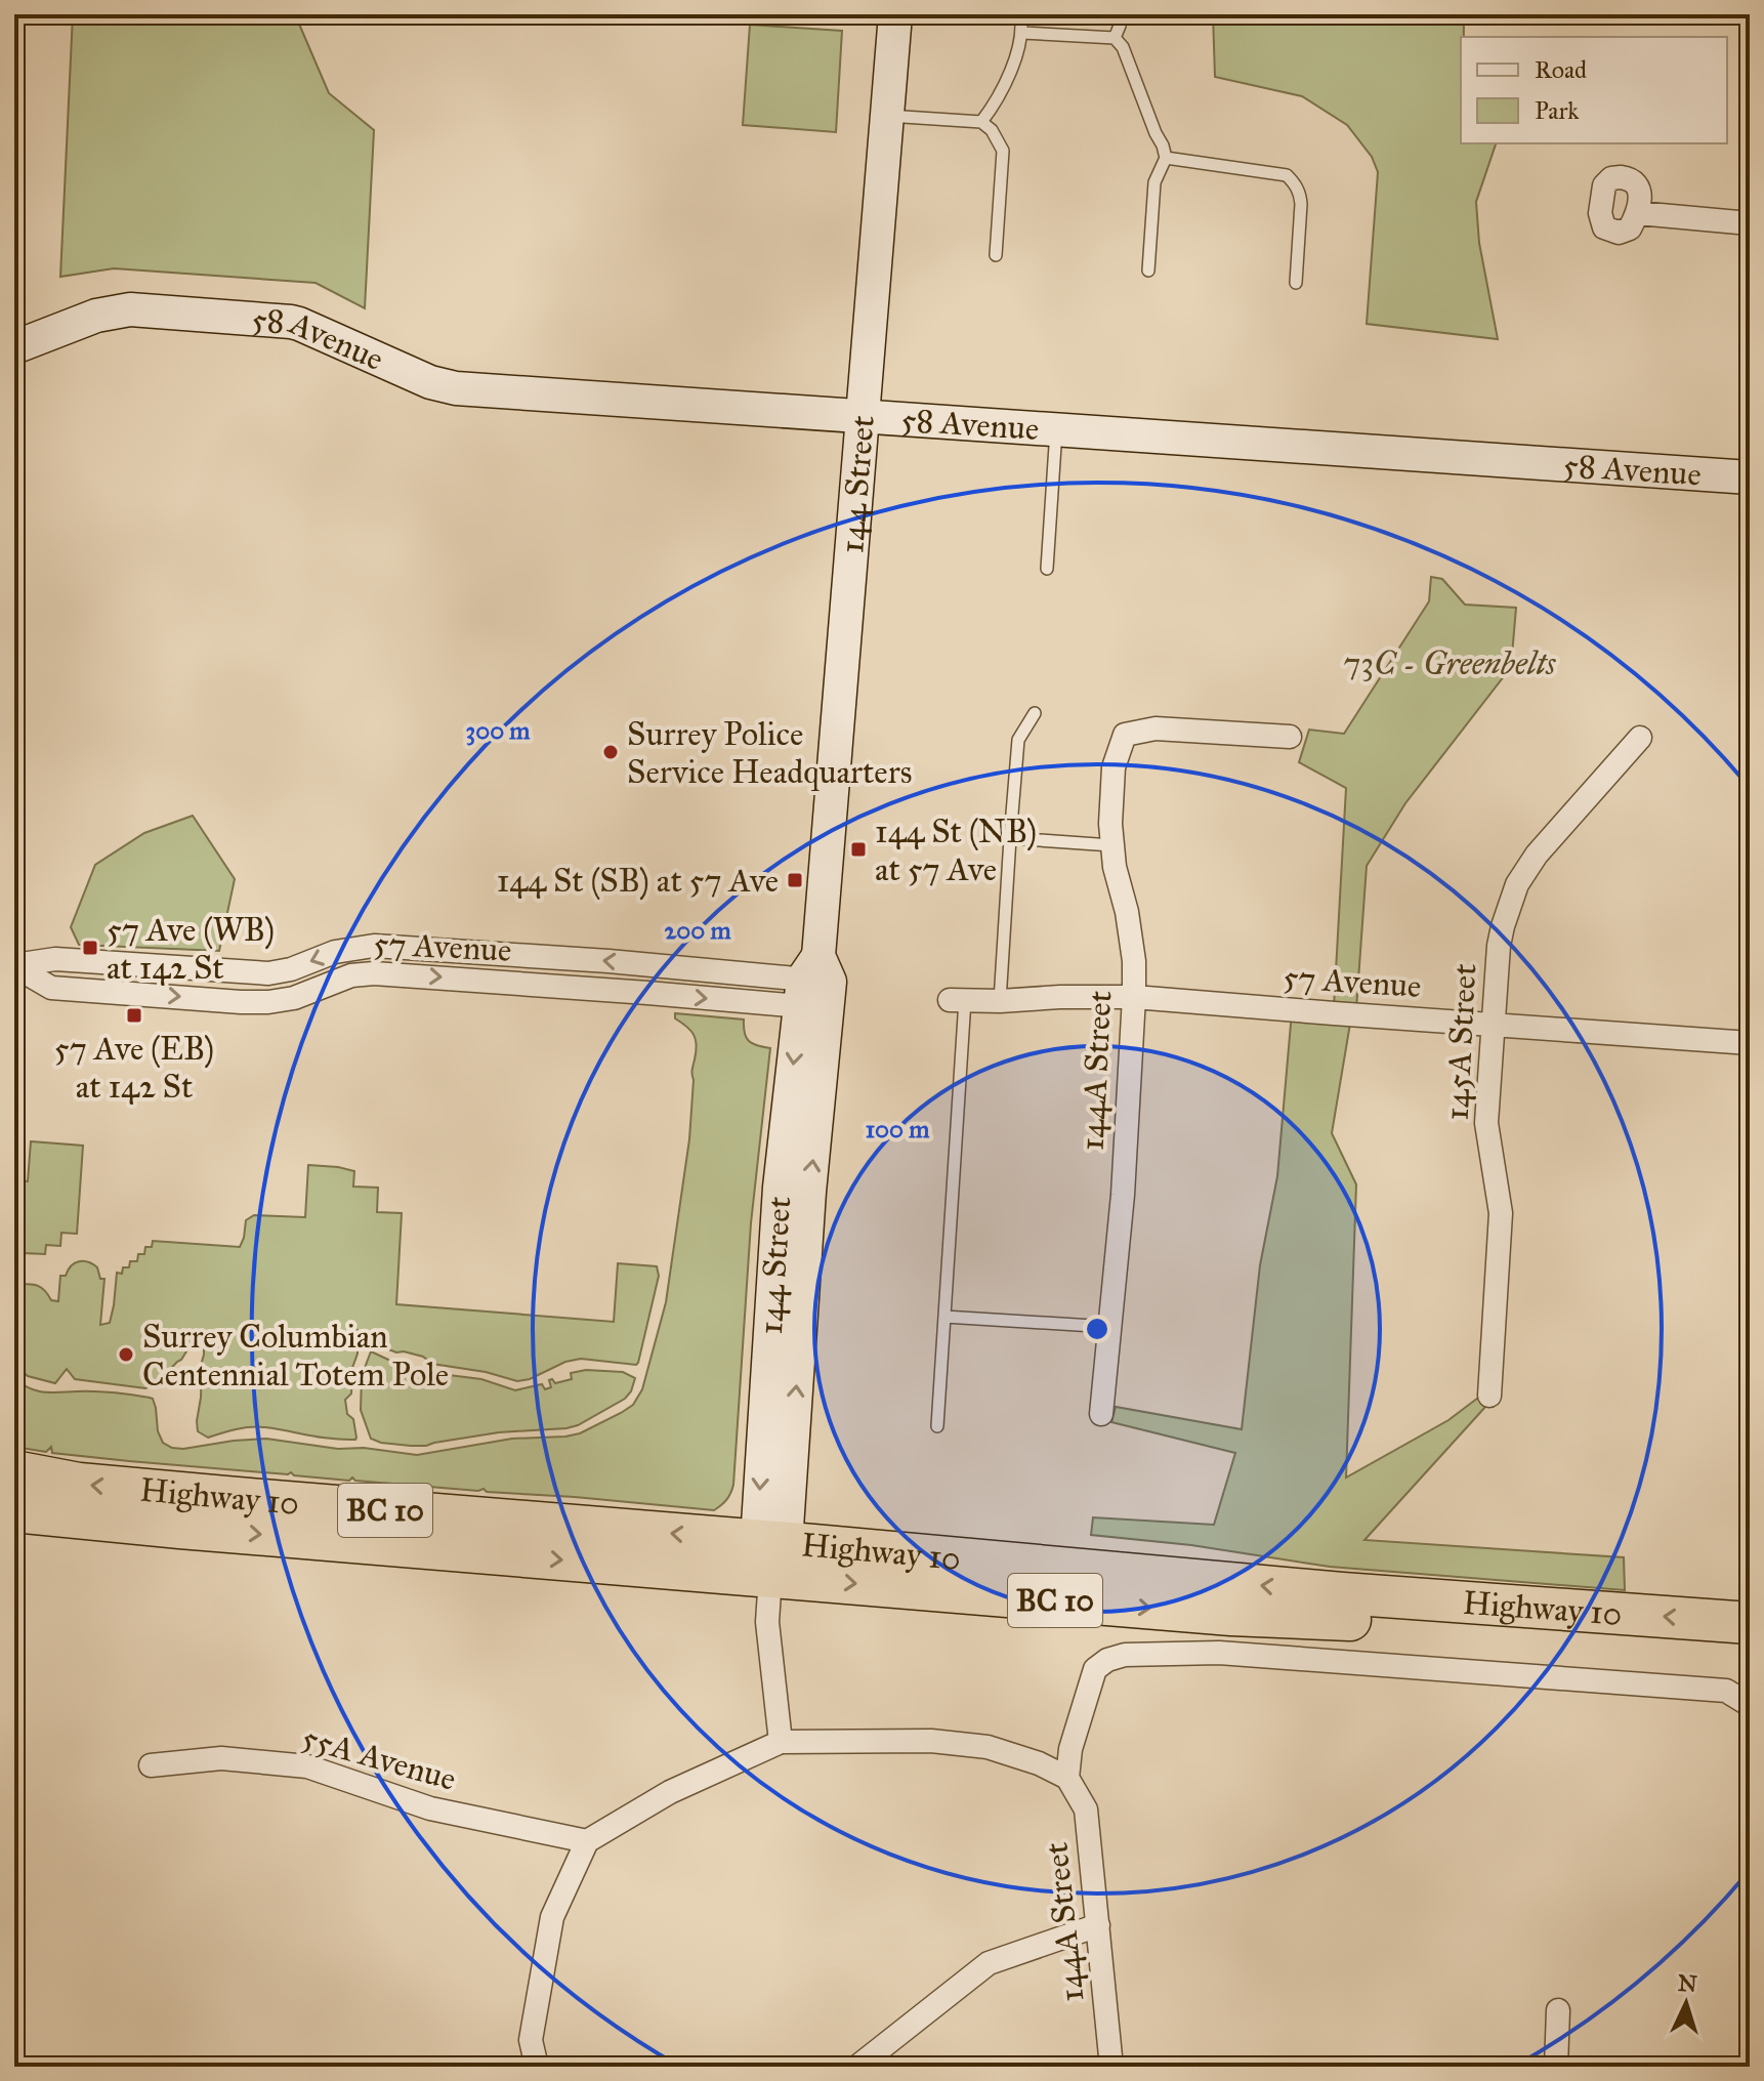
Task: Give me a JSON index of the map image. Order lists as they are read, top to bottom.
{
  "streets": {
    "highway": ["Highway 10", "BC 10"],
    "street": [
      "58 Avenue",
      "144 Street",
      "57 Avenue",
      "145A Street",
      "144A Street",
      "55A Avenue"
    ]
  },
  "crossings": [
    ["58 Avenue", "144 Street"],
    ["144 Street", "57 Avenue"],
    ["144 Street", "Highway 10"],
    ["57 Avenue", "145A Street"],
    ["57 Avenue", "144A Street"]
  ],
  "parks": ["73C - Greenbelts"],
  "places": {
    "other": ["Surrey Police Service Headquarters", "Surrey Columbian Centennial Totem Pole"],
    "transit": [
      "144 St (NB) at 57 Ave",
      "144 St (SB) at 57 Ave",
      "57 Ave (WB) at 142 St",
      "57 Ave (EB) at 142 St"
    ]
  },
  "legend": ["Road", "Park"],
  "north": "top",
  "rings": ["300 m", "200 m", "100 m"]
}
